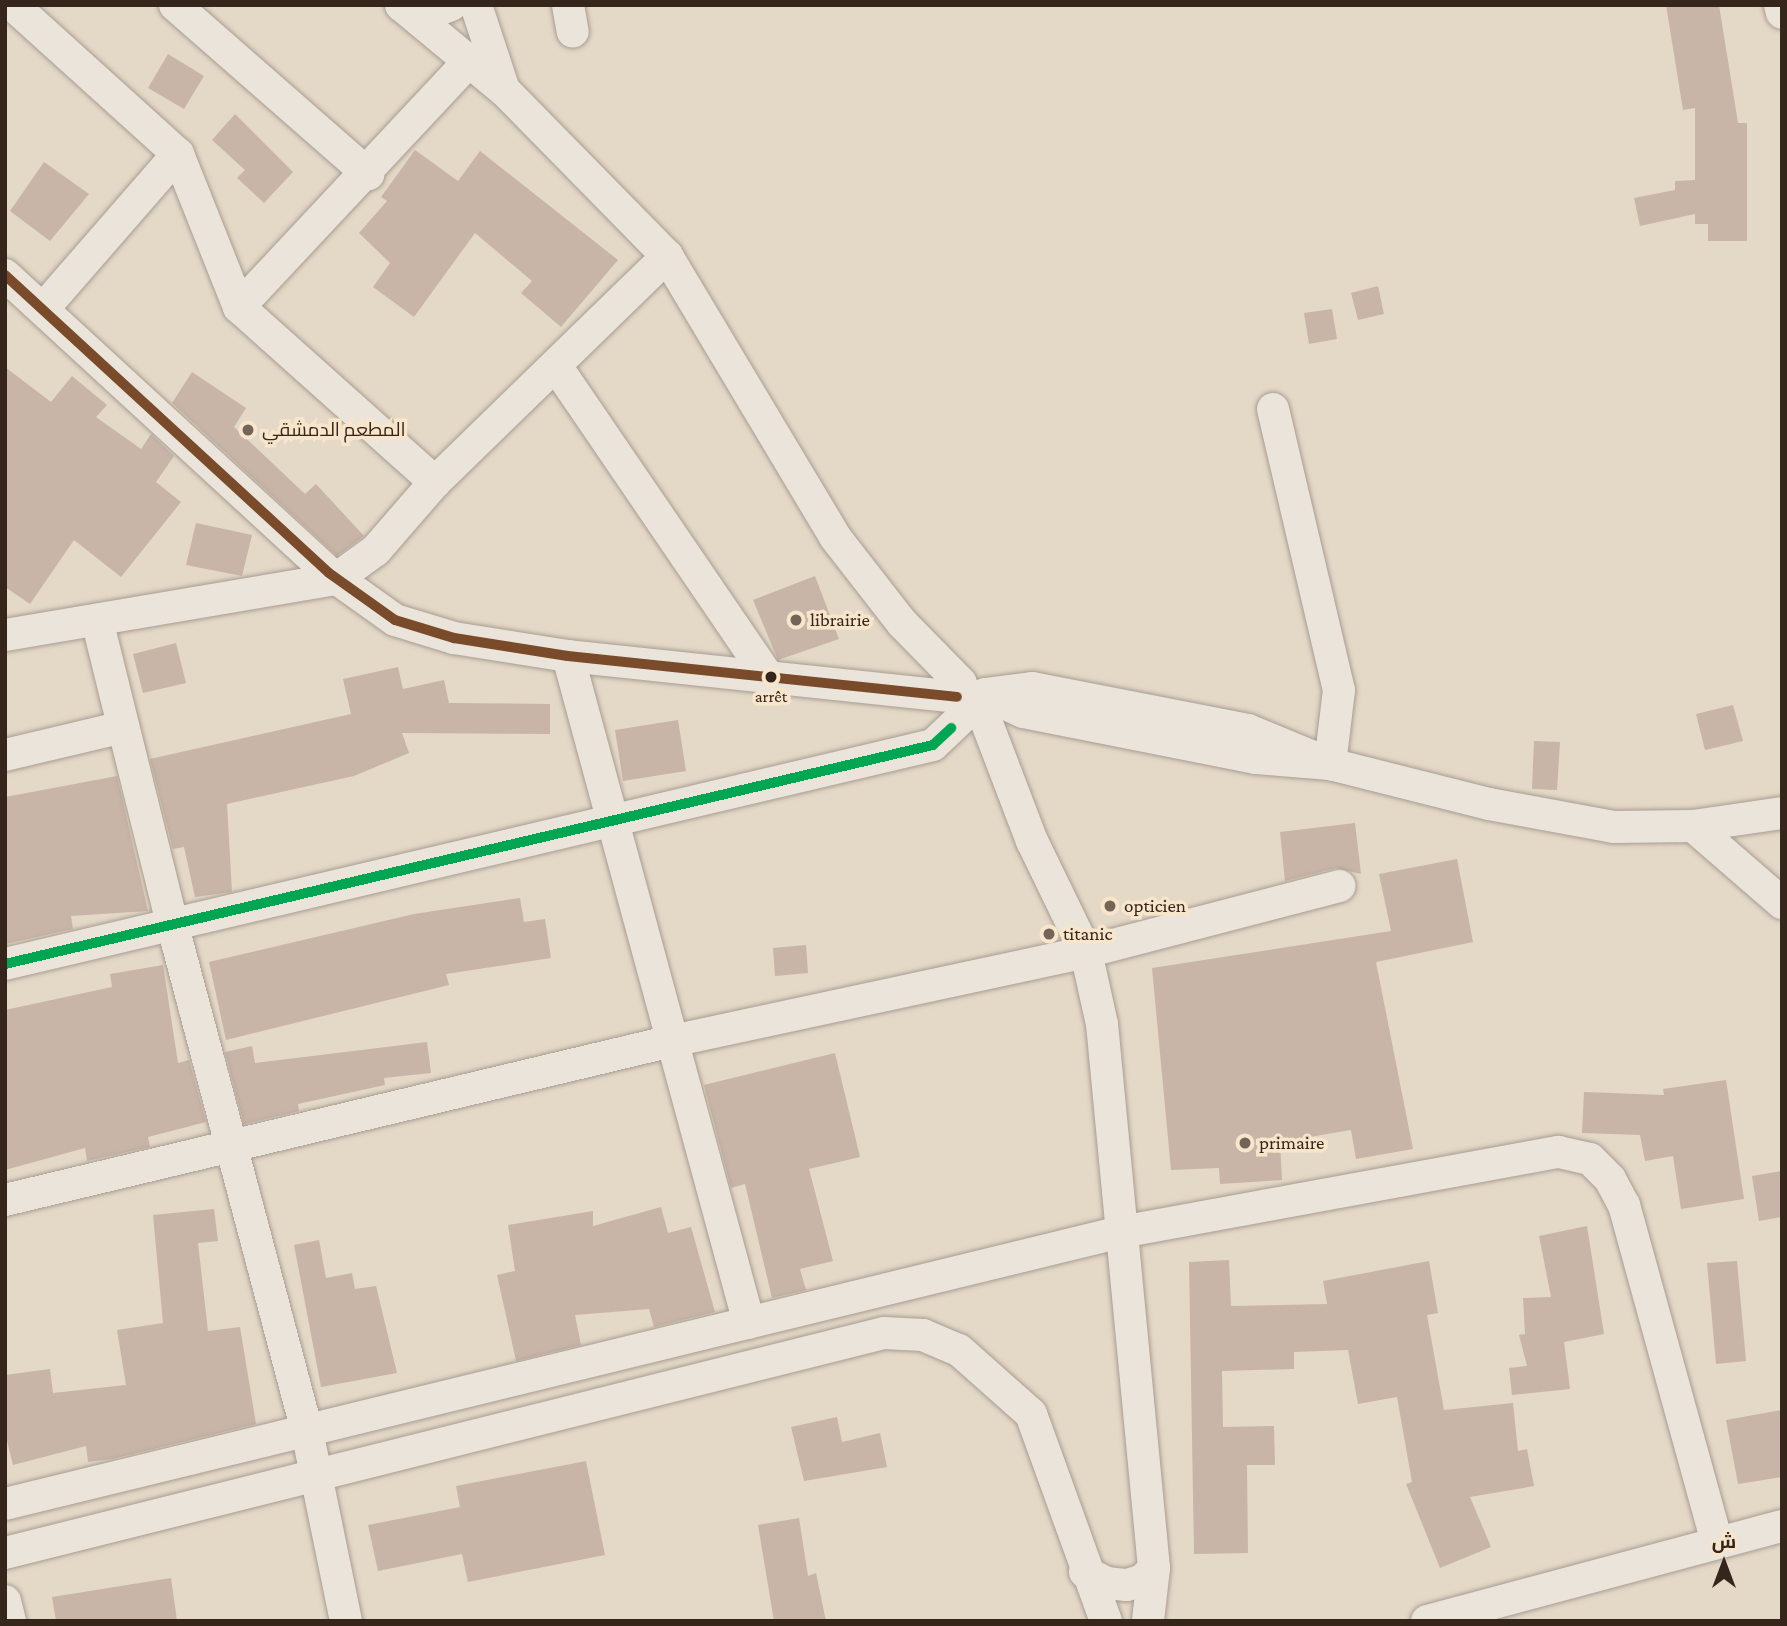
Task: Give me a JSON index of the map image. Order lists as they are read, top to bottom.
{
  "places": [
    "المطعم الدمشقي",
    "librairie",
    "arrêt",
    "opticien",
    "titanic",
    "primaire"
  ],
  "north": "top"
}
